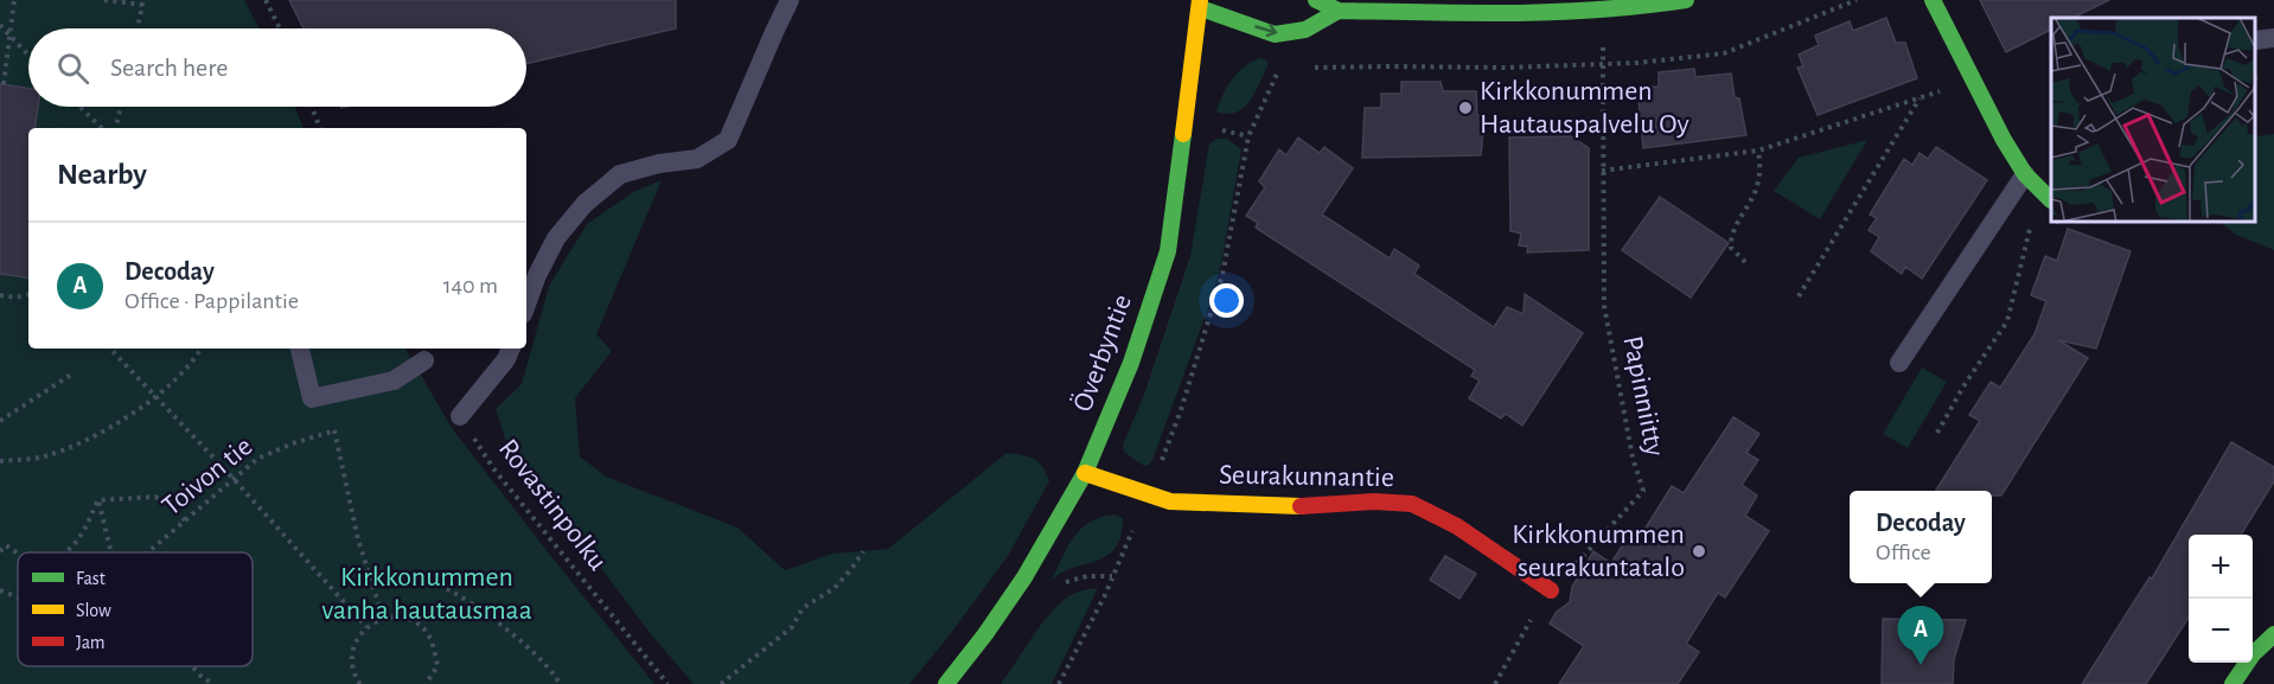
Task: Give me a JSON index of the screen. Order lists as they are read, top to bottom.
{
  "streets": {
    "street": ["Överbyntie", "Seurakunnantie"],
    "path": ["Papinniitty", "Toivon tie", "Rovastinpolku"]
  },
  "crossings": [
    ["Överbyntie", "Seurakunnantie"],
    ["Papinniitty", "Seurakunnantie"]
  ],
  "parks": ["Kirkkonummen vanha hautausmaa"],
  "places": ["Kirkkonummen Hautauspalvelu Oy", "Kirkkonummen seurakuntatalo"],
  "legend": ["Fast", "Slow", "Jam"],
  "page": {
    "search": "Search here",
    "heading": "Nearby",
    "list": [
      {
        "mark": "A",
        "name": "Decoday",
        "note": "Office · Pappilantie",
        "value": "140 m"
      }
    ],
    "popup": ["Decoday", "Office"],
    "map_buttons": ["+", "−"],
    "pins": "A"
  }
}
